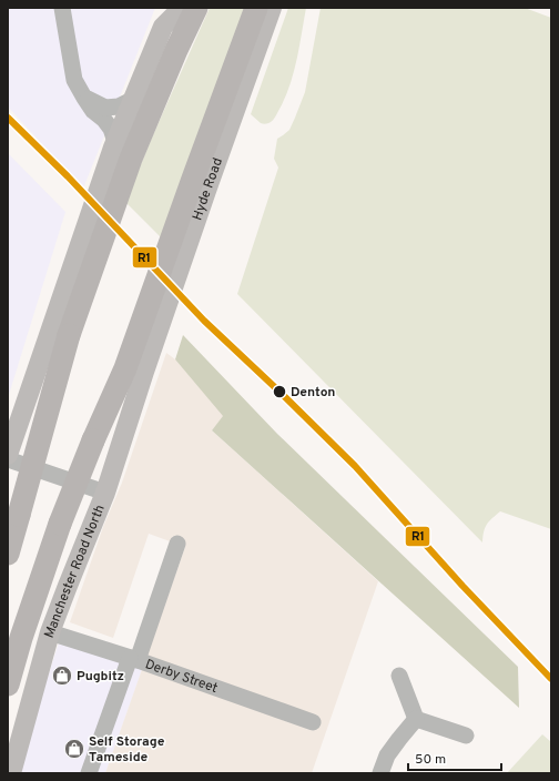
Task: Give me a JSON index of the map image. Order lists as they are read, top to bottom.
{
  "streets": {
    "main road": ["Hyde Road", "Manchester Road North"],
    "street": ["Derby Street"]
  },
  "crossings": [
    ["Hyde Road", "Manchester Road North"],
    ["Manchester Road North", "Derby Street"]
  ],
  "places": {
    "other": ["Denton"],
    "shop": ["Pugbitz", "Self Storage Tameside"]
  },
  "lines": ["transit line R1"],
  "scale_bar": "50 m"
}
